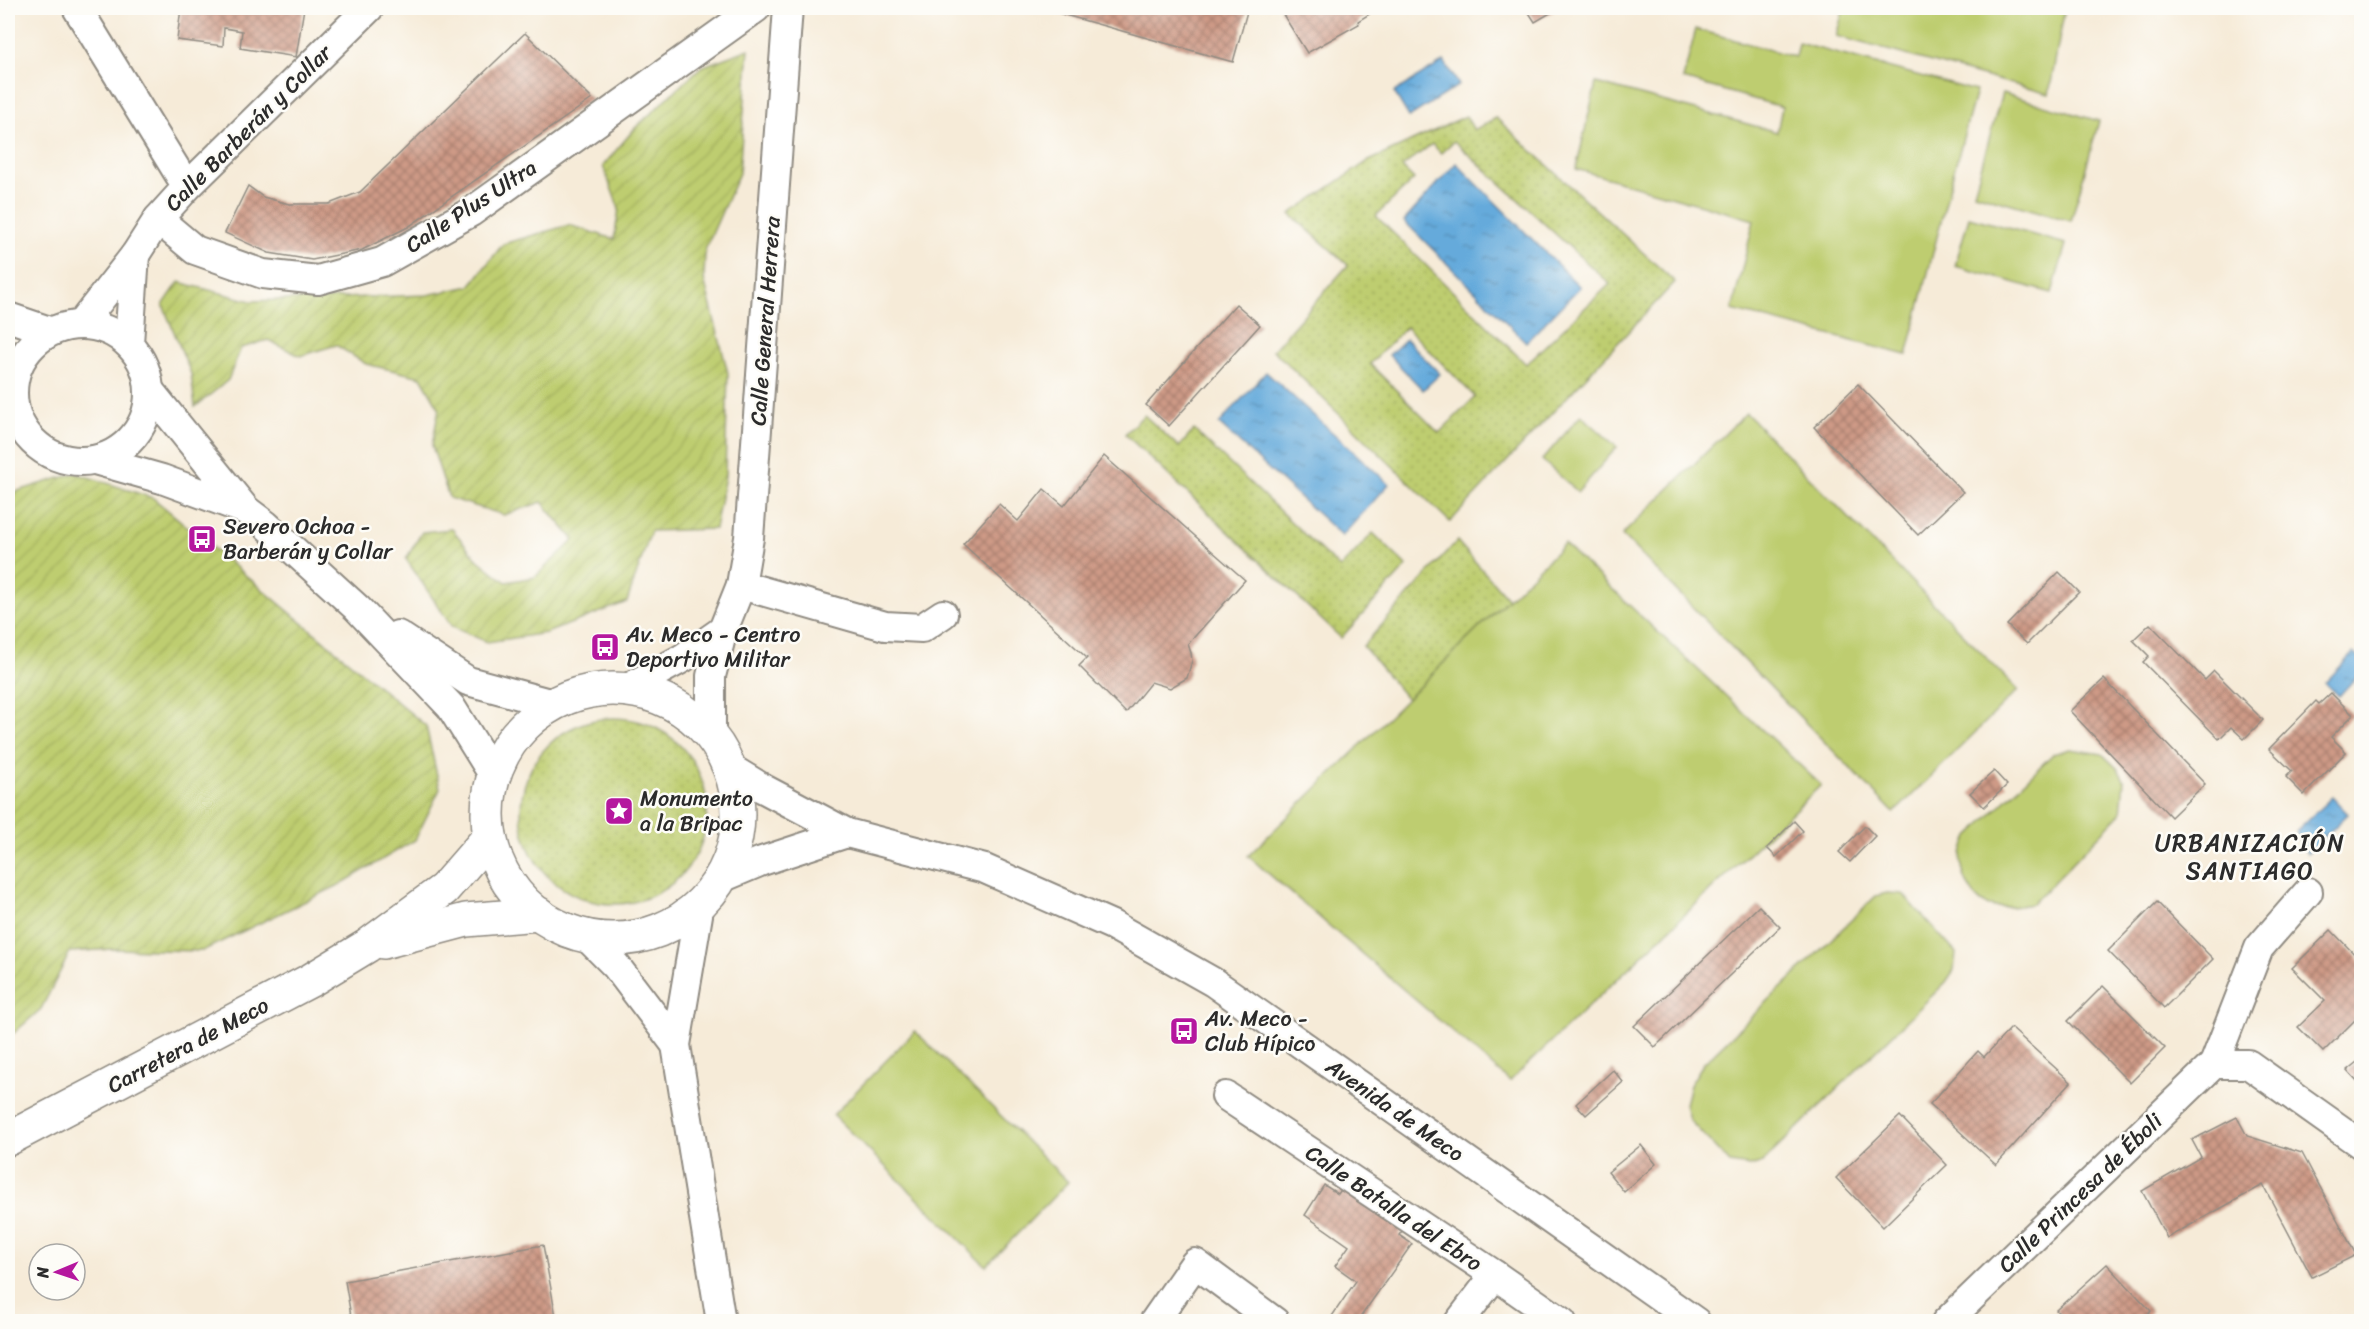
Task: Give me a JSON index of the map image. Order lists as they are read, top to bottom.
{
  "streets": {
    "street": [
      "Calle Barberán y Collar",
      "Calle Plus Ultra",
      "Calle General Herrera",
      "Carretera de Meco",
      "Avenida de Meco",
      "Calle Princesa de Éboli",
      "Calle Batalla del Ebro"
    ]
  },
  "crossings": [
    ["Calle Barberán y Collar", "Calle Plus Ultra"]
  ],
  "districts": ["URBANIZACIÓN SANTIAGO"],
  "places": {
    "bus stop": ["Severo Ochoa - Barberán y Collar", "Av. Meco - Centro Deportivo Militar", "Av. Meco - Club Hípico"],
    "place": ["Monumento a la Bripac"]
  },
  "north": "left"
}
